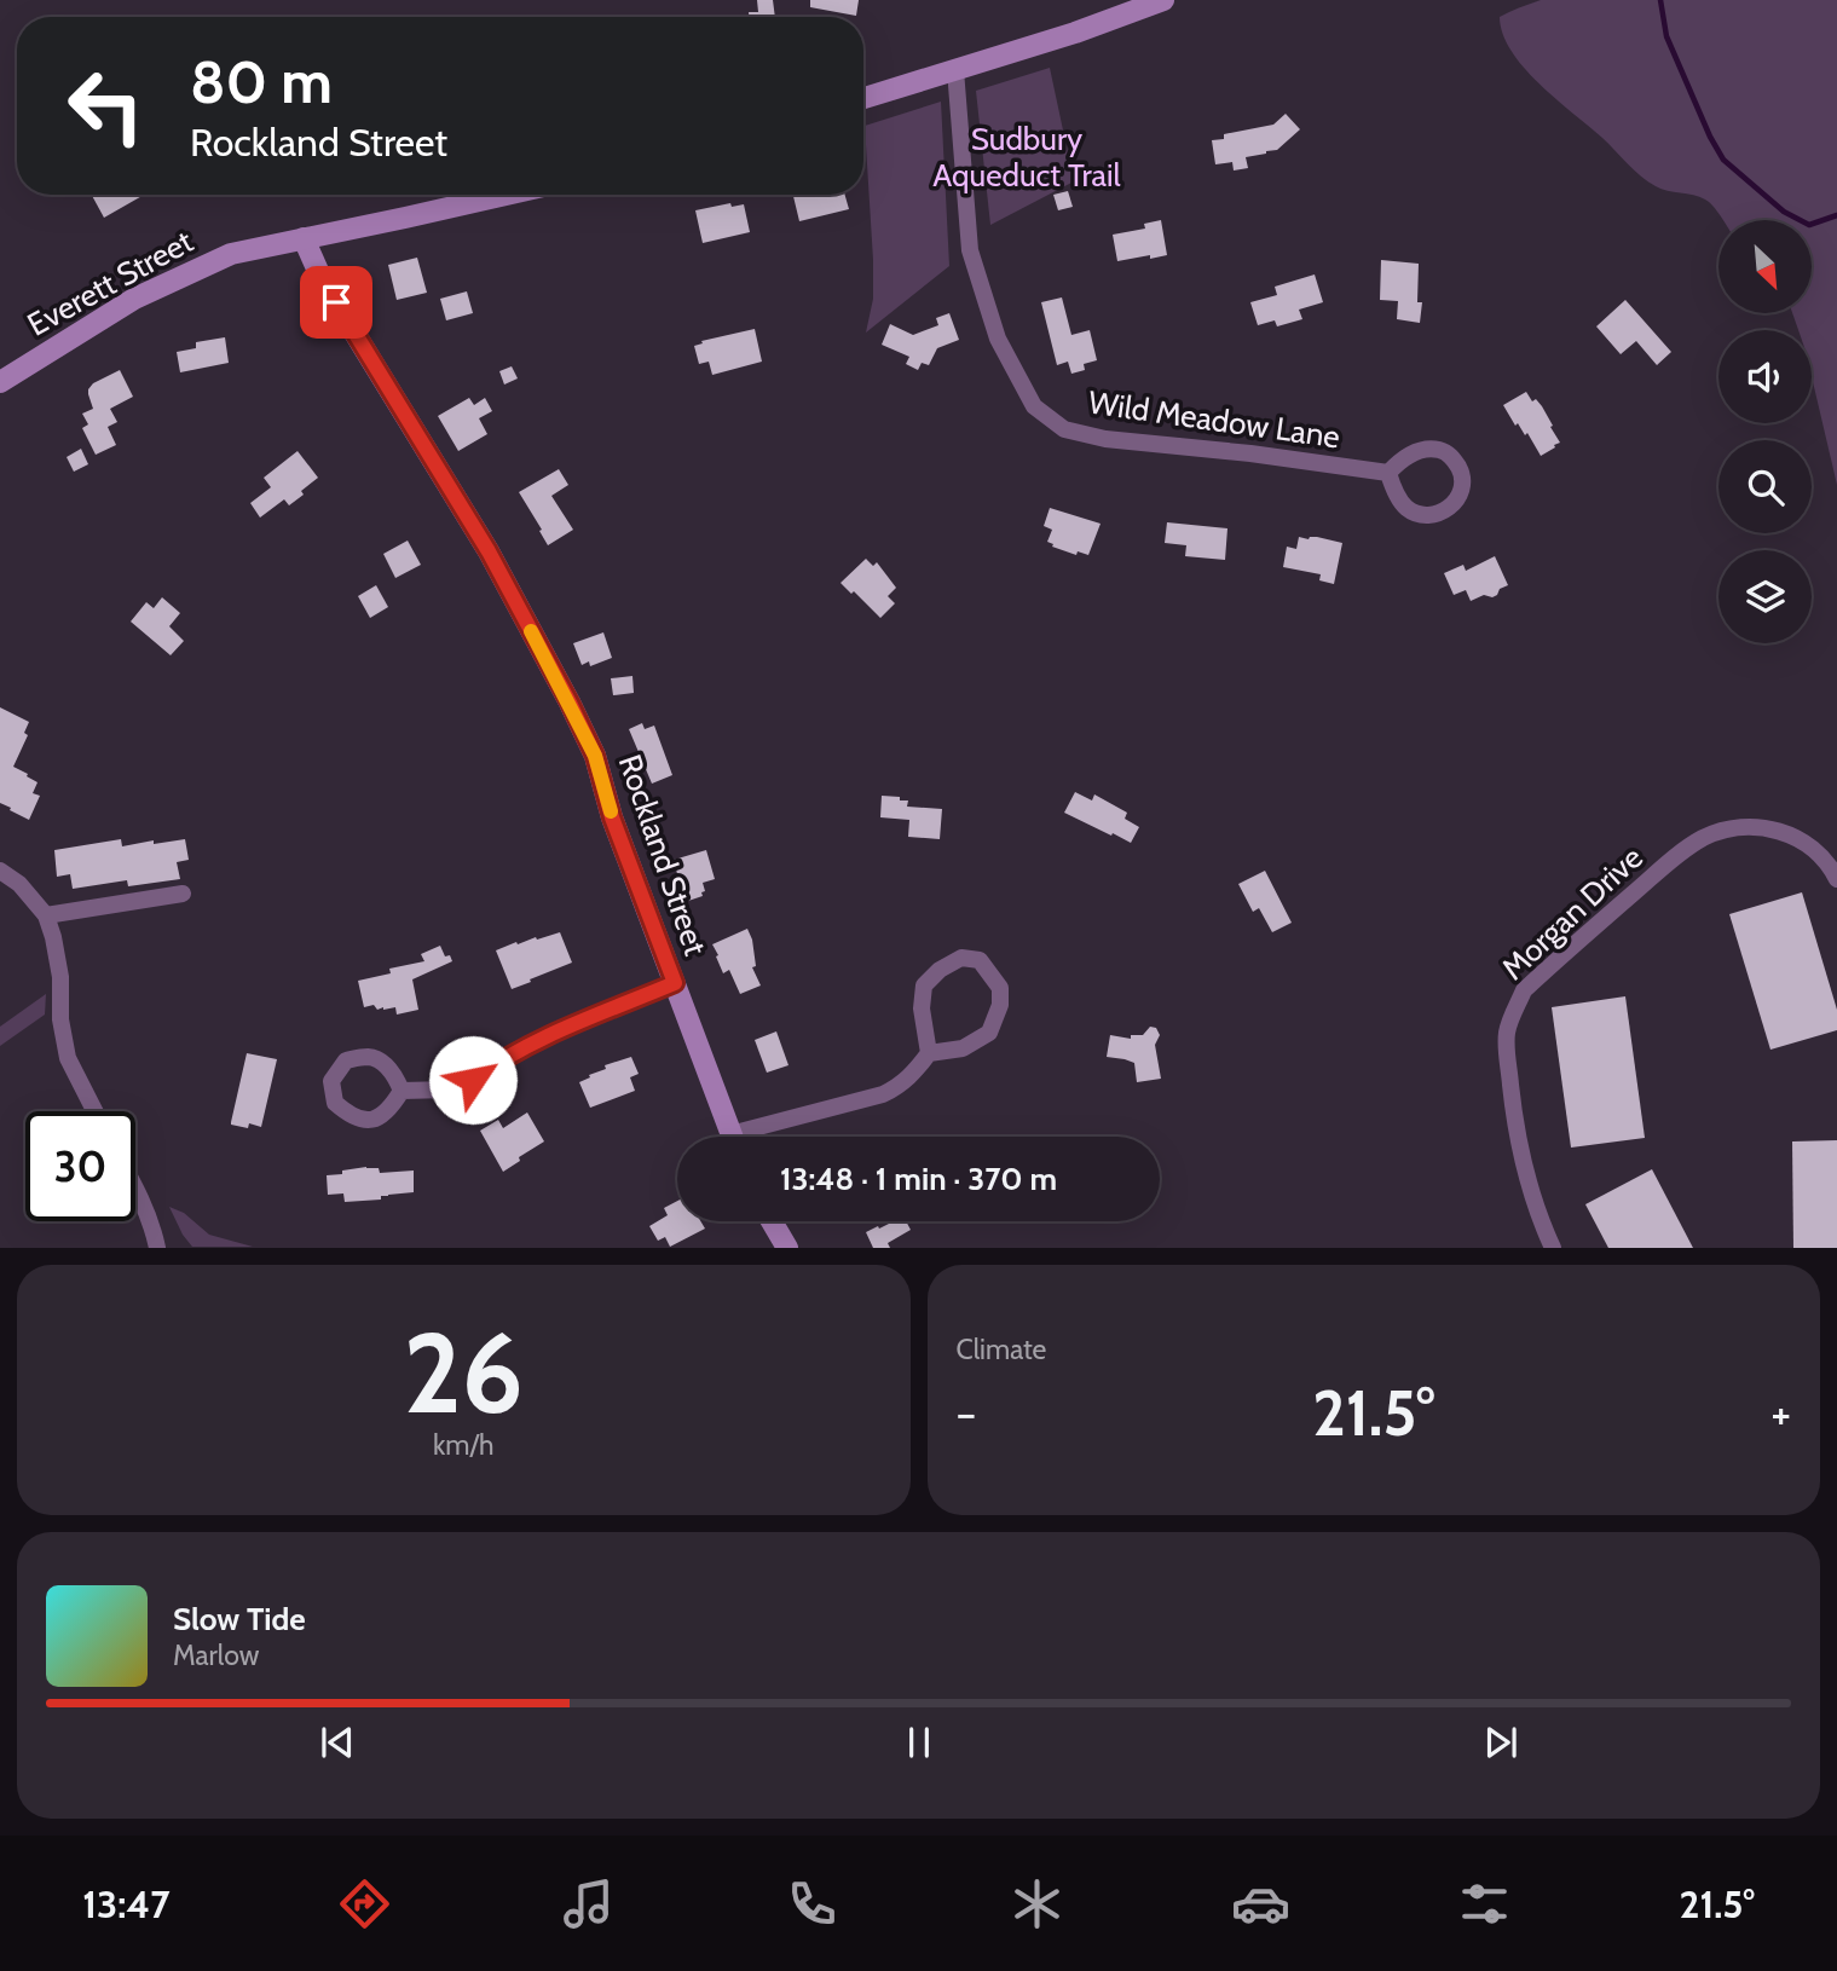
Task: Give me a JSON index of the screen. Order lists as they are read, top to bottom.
{
  "streets": {
    "street": [
      "Everett Street",
      "Wild Meadow Lane",
      "Rockland Street",
      "Morgan Drive"
    ]
  },
  "crossings": [
    ["Everett Street", "Rockland Street"]
  ],
  "parks": ["Sudbury Aqueduct Trail"],
  "north": "bottom right",
  "page": {
    "turn": ["80 m", "Rockland Street"],
    "limit": "30",
    "trip": "13:48 · 1 min · 370 m",
    "tile": [
      ["26", "km/h"],
      "Climate"
    ],
    "heat": ["−", "21.5°", "+"],
    "song": ["Slow Tide", "Marlow"],
    "tabs": ["13:47", "21.5°"]
  }
}
